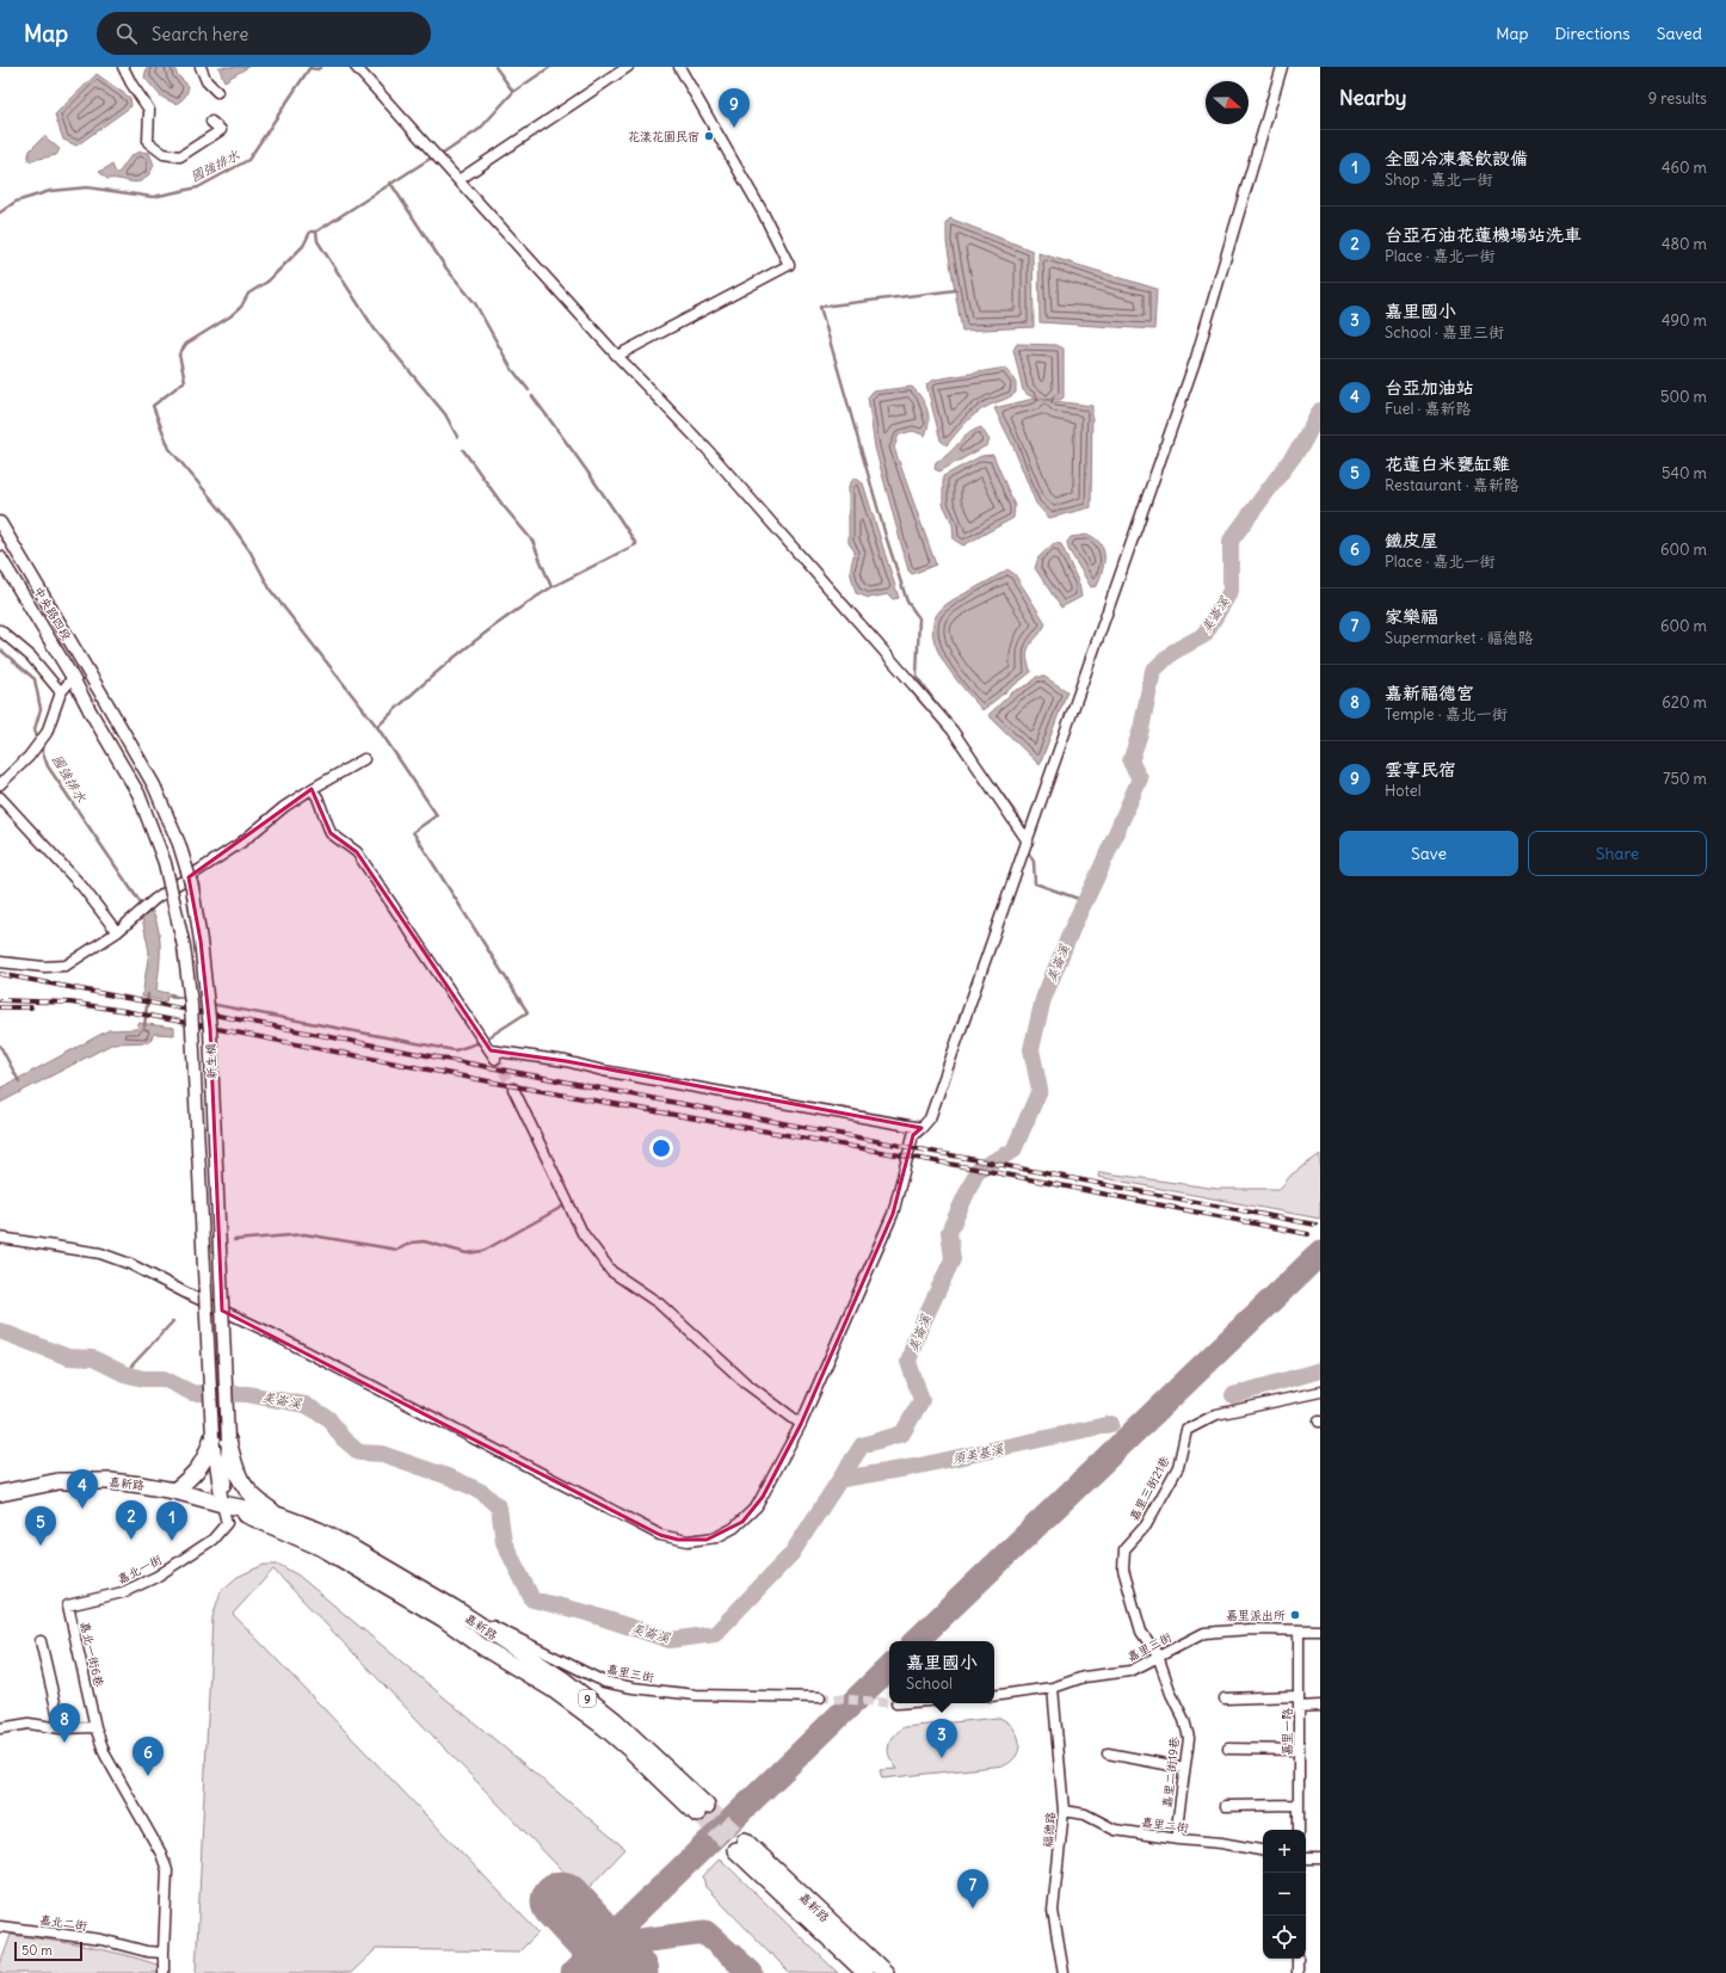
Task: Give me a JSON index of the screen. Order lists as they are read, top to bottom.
{
  "streets": {
    "main road": ["嘉新路", "9"],
    "street": [
      "中央路四段",
      "新生橋",
      "嘉里三街21巷",
      "嘉北一街",
      "嘉里三街",
      "嘉北一街6巷",
      "嘉里一路",
      "嘉里二街19巷",
      "嘉里二街",
      "福德路",
      "嘉北二街"
    ]
  },
  "crossings": [
    ["中央路四段", "新生橋"],
    ["嘉新路", "嘉北一街"],
    ["嘉新路", "嘉里三街"],
    ["嘉里三街21巷", "嘉里三街"],
    ["嘉里三街21巷", "嘉里二街19巷"],
    ["嘉北一街", "嘉北一街6巷"],
    ["嘉里三街", "嘉里一路"],
    ["嘉里三街", "嘉里二街19巷"],
    ["嘉里三街", "福德路"],
    ["嘉里二街19巷", "嘉里二街"],
    ["嘉里二街", "福德路"]
  ],
  "water": ["國強排水", "美崙溪", "須美基溪"],
  "places": ["花漾花園民宿", "嘉里派出所"],
  "scale_bar": "50 m",
  "north": "right",
  "page": {
    "header": "Map",
    "search": "Search here",
    "nav": ["Map", "Directions", "Saved"],
    "heading": ["Nearby", "9 results"],
    "pins": [
      "9",
      "4",
      "2",
      "1",
      "5",
      "8",
      "3",
      "6",
      "7"
    ],
    "list": [
      {
        "mark": "1",
        "name": "全國冷凍餐飲設備",
        "note": "Shop · 嘉北一街",
        "value": "460 m"
      },
      {
        "mark": "2",
        "name": "台亞石油花蓮機場站洗車",
        "note": "Place · 嘉北一街",
        "value": "480 m"
      },
      {
        "mark": "3",
        "name": "嘉里國小",
        "note": "School · 嘉里三街",
        "value": "490 m"
      },
      {
        "mark": "4",
        "name": "台亞加油站",
        "note": "Fuel · 嘉新路",
        "value": "500 m"
      },
      {
        "mark": "5",
        "name": "花蓮白米甕缸雞",
        "note": "Restaurant · 嘉新路",
        "value": "540 m"
      },
      {
        "mark": "6",
        "name": "鐵皮屋",
        "note": "Place · 嘉北一街",
        "value": "600 m"
      },
      {
        "mark": "7",
        "name": "家樂福",
        "note": "Supermarket · 福德路",
        "value": "600 m"
      },
      {
        "mark": "8",
        "name": "嘉新福德宮",
        "note": "Temple · 嘉北一街",
        "value": "620 m"
      },
      {
        "mark": "9",
        "name": "雲享民宿",
        "note": "Hotel",
        "value": "750 m"
      }
    ],
    "buttons": ["Save", "Share"],
    "popup": ["嘉里國小", "School"],
    "map_buttons": ["+", "−"],
    "scale": "50 m"
  }
}
